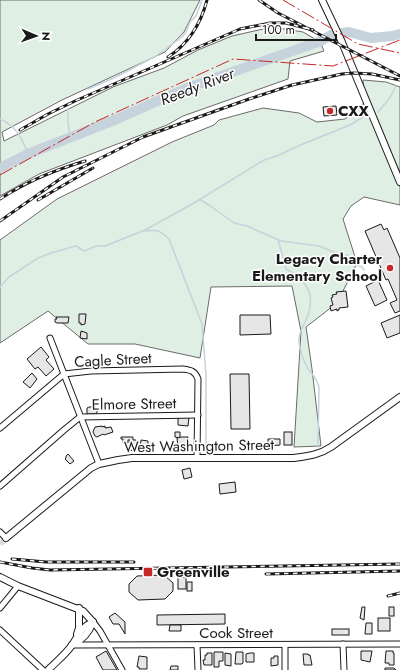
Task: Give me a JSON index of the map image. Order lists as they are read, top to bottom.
{
  "streets": {
    "street": [
      "Cagle Street",
      "Elmore Street",
      "West Washington Street",
      "Cook Street"
    ]
  },
  "crossings": [
    ["Cagle Street", "Elmore Street"]
  ],
  "water": ["Reedy River"],
  "places": {
    "other": ["CXX", "Legacy Charter Elementary School"],
    "transit": ["Greenville"]
  },
  "scale_bar": "100 m",
  "north": "right"
}
